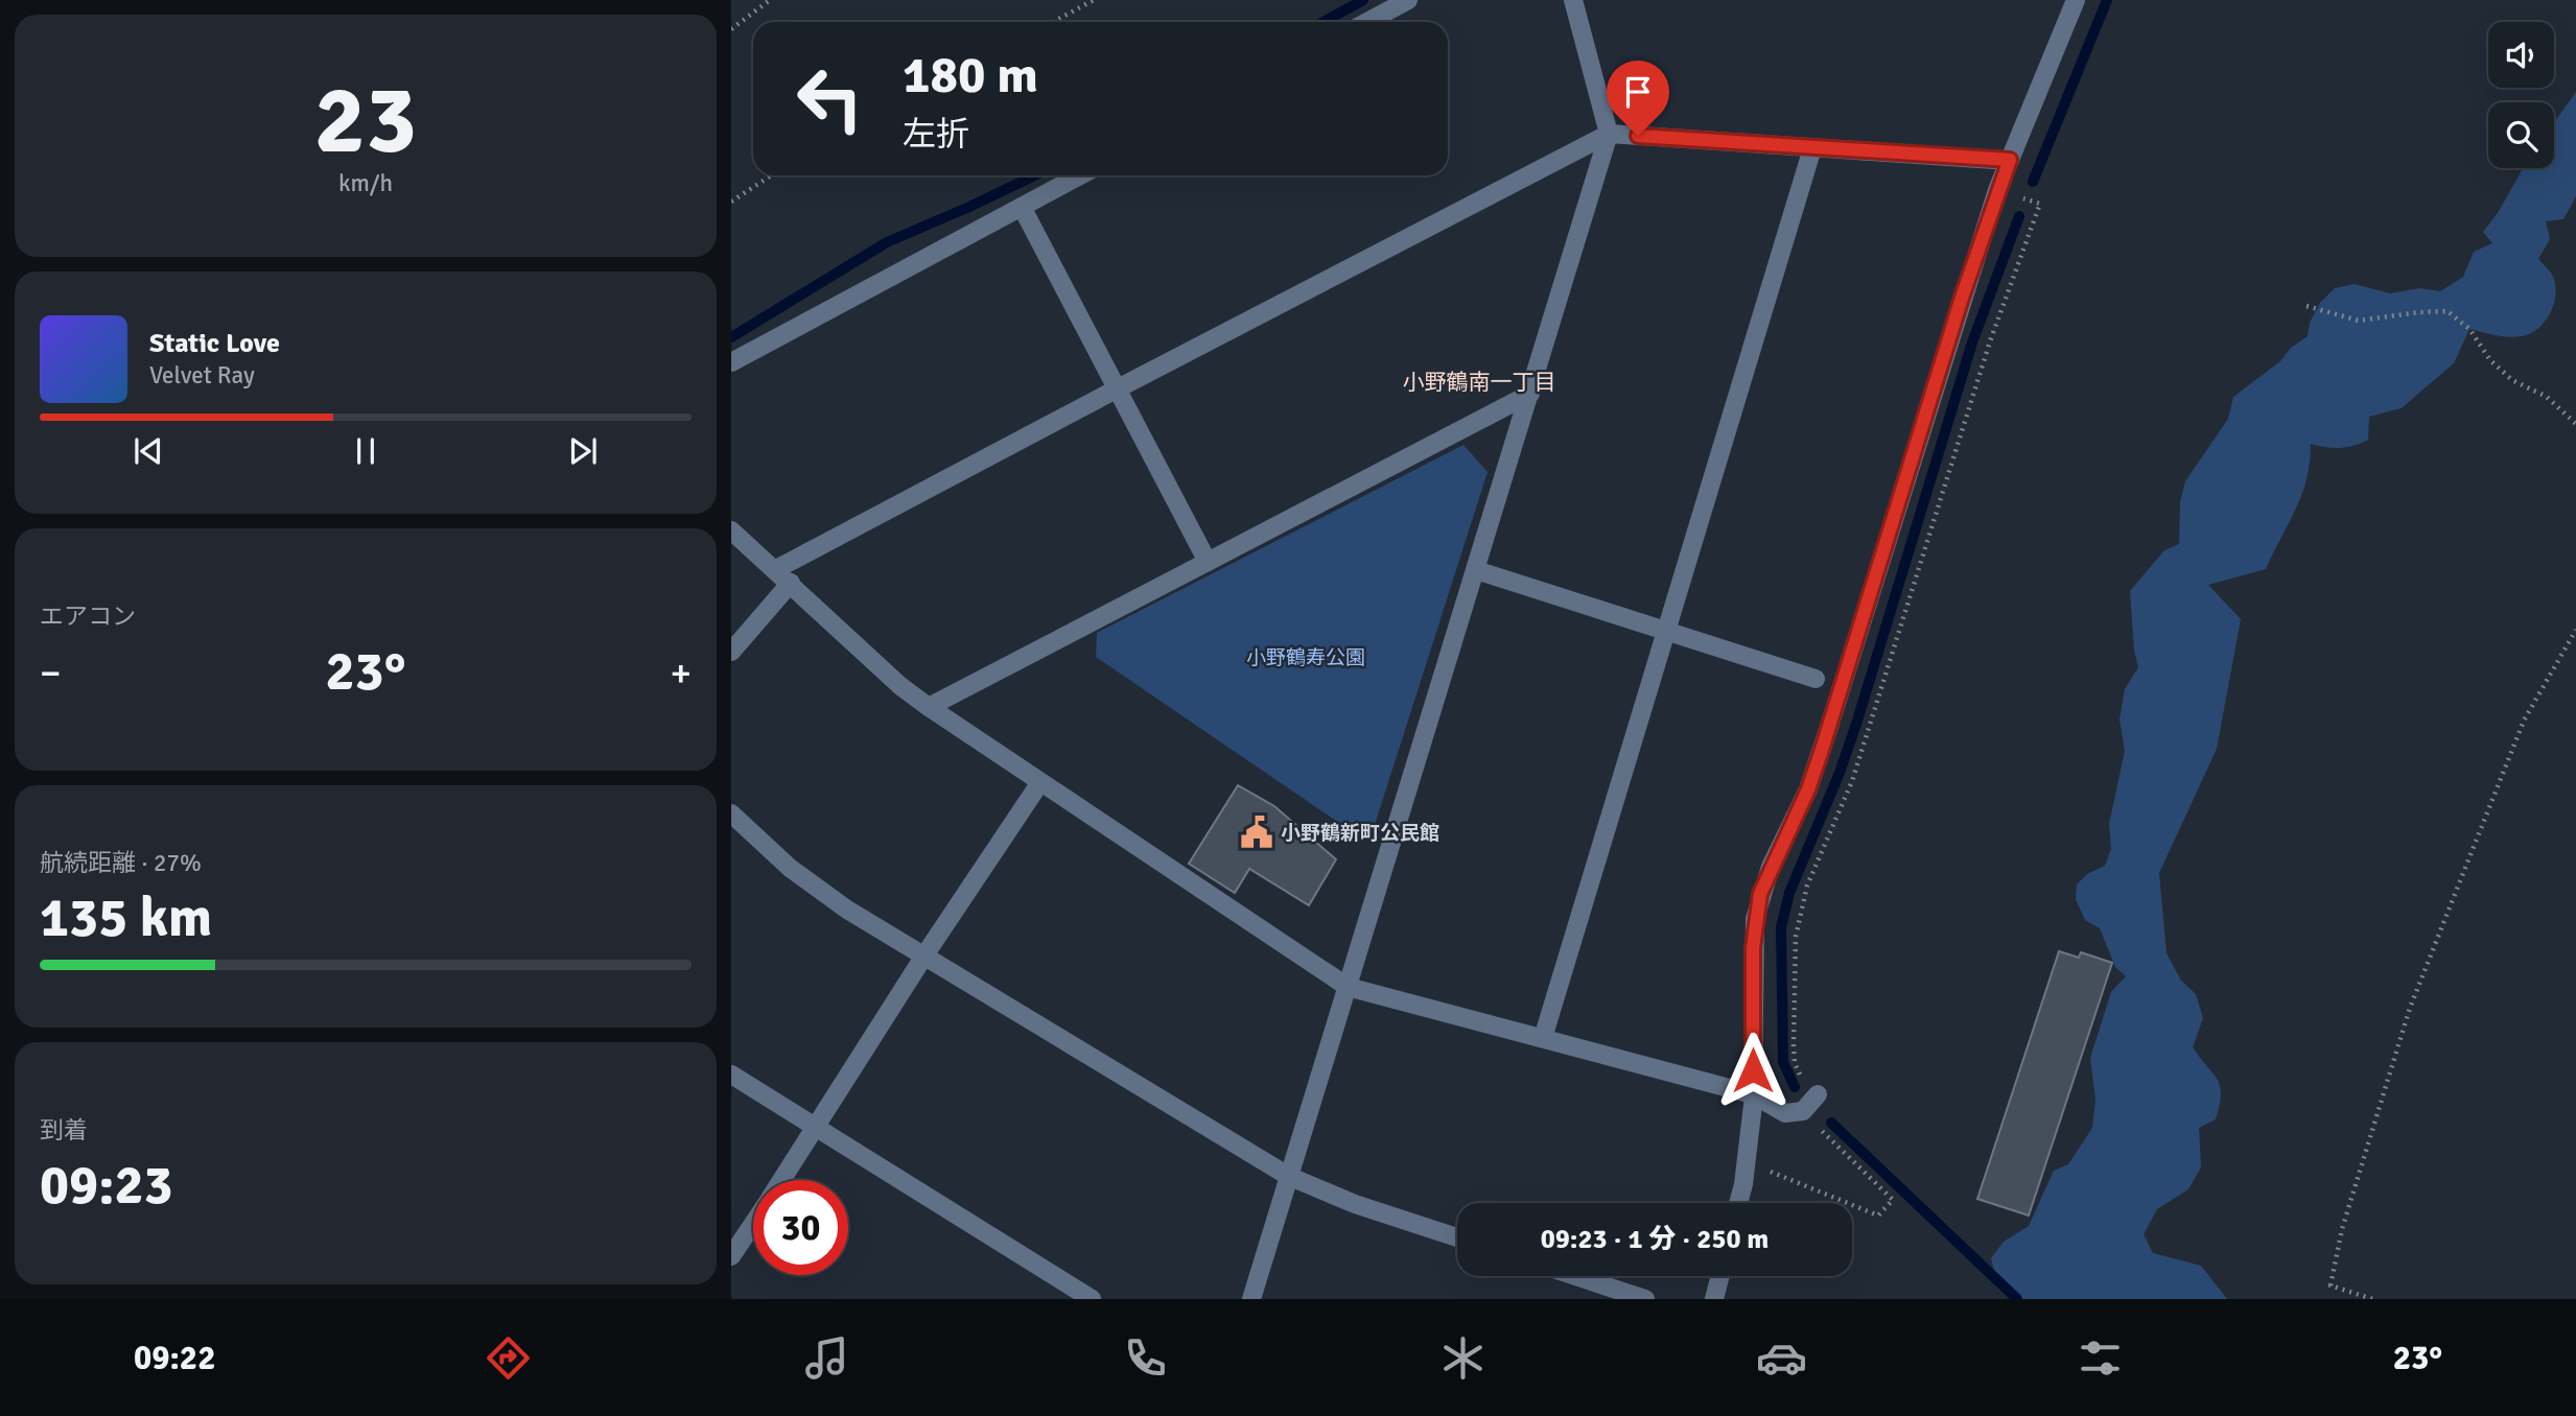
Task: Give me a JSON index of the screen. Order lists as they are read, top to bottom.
{
  "districts": ["小野鶴南一丁目"],
  "parks": ["小野鶴寿公園"],
  "places": {
    "public building": ["小野鶴新町公民館"]
  },
  "page": {
    "tile": [
      ["23", "km/h"],
      "エアコン",
      ["航続距離 · 27%", "135 km"],
      ["到着", "09:23"]
    ],
    "turn": ["180 m", "左折"],
    "song": ["Static Love", "Velvet Ray"],
    "heat": ["−", "23°", "+"],
    "limit": "30",
    "trip": "09:23 · 1 分 · 250 m",
    "tabs": ["09:22", "23°"]
  }
}
